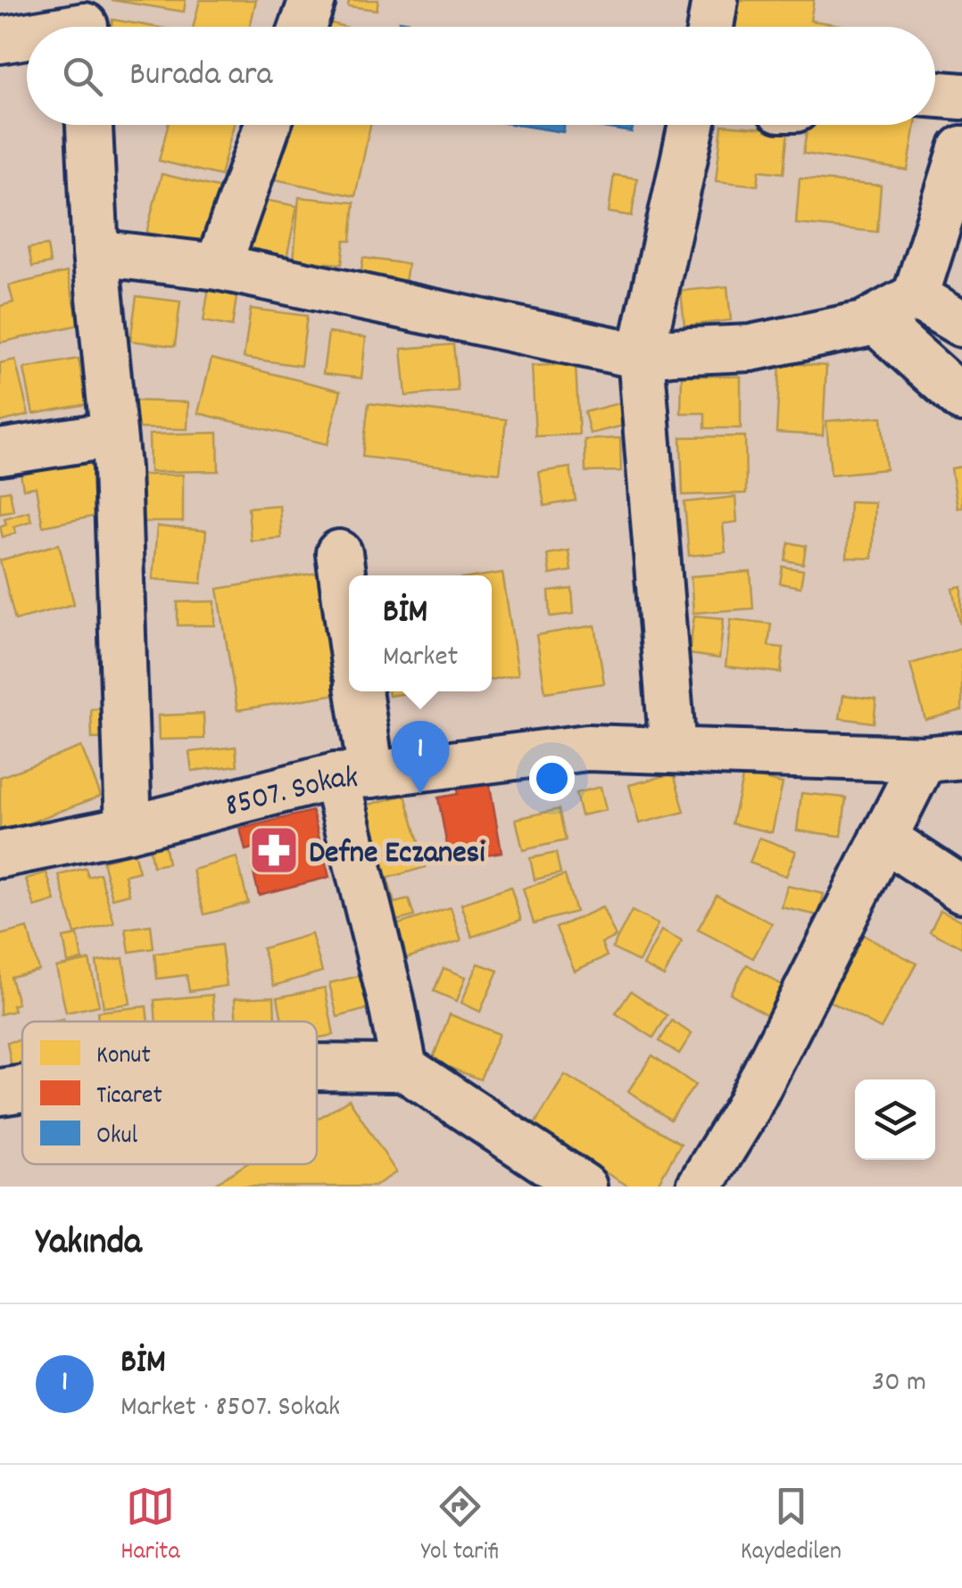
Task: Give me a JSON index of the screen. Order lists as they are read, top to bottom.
{
  "streets": {
    "street": ["8507. Sokak"]
  },
  "places": {
    "pharmacy": ["Defne Eczanesi"]
  },
  "legend": ["Konut", "Ticaret", "Okul"],
  "page": {
    "search": "Burada ara",
    "popup": ["BİM", "Market"],
    "pins": "1",
    "heading": "Yakında",
    "list": [
      {
        "mark": "1",
        "name": "BİM",
        "note": "Market · 8507. Sokak",
        "value": "30 m"
      }
    ],
    "nav": ["Harita", "Yol tarifi", "Kaydedilen"]
  }
}
